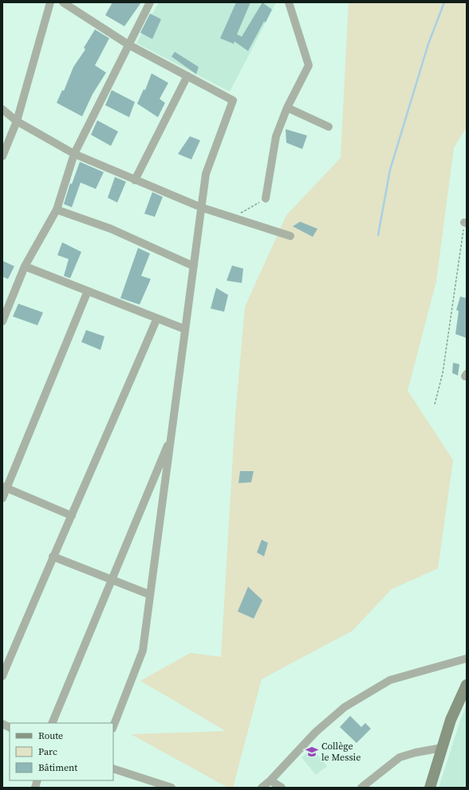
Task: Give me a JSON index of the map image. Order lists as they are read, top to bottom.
{
  "places": {
    "school or university": ["Collège le Messie"]
  },
  "legend": ["Route", "Parc", "Bâtiment"]
}
